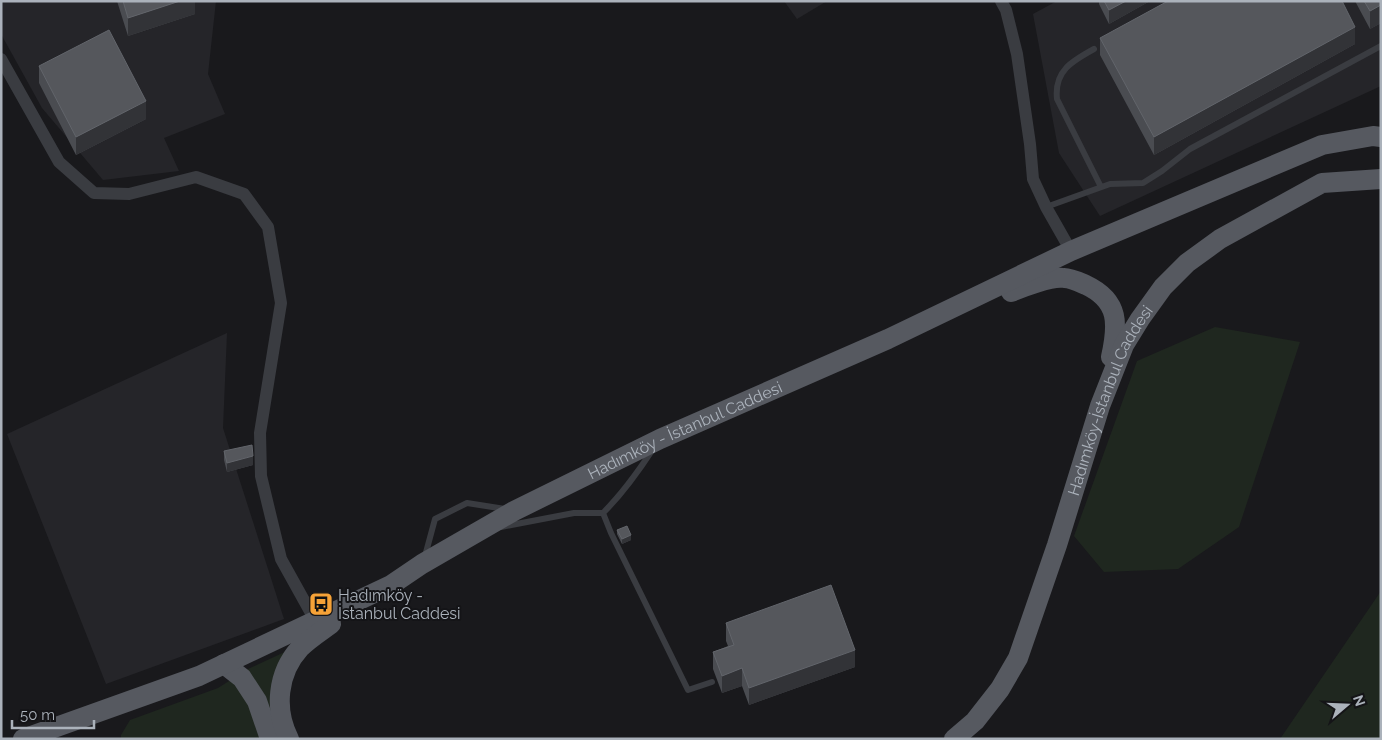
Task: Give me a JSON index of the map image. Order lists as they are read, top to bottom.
{
  "streets": {
    "main road": ["Hadımköy-İstanbul Caddesi", "Hadımköy - İstanbul Caddesi"]
  },
  "places": {
    "bus stop": ["Hadımköy - İstanbul Caddesi"]
  },
  "scale_bar": "50 m",
  "north": "right"
}
